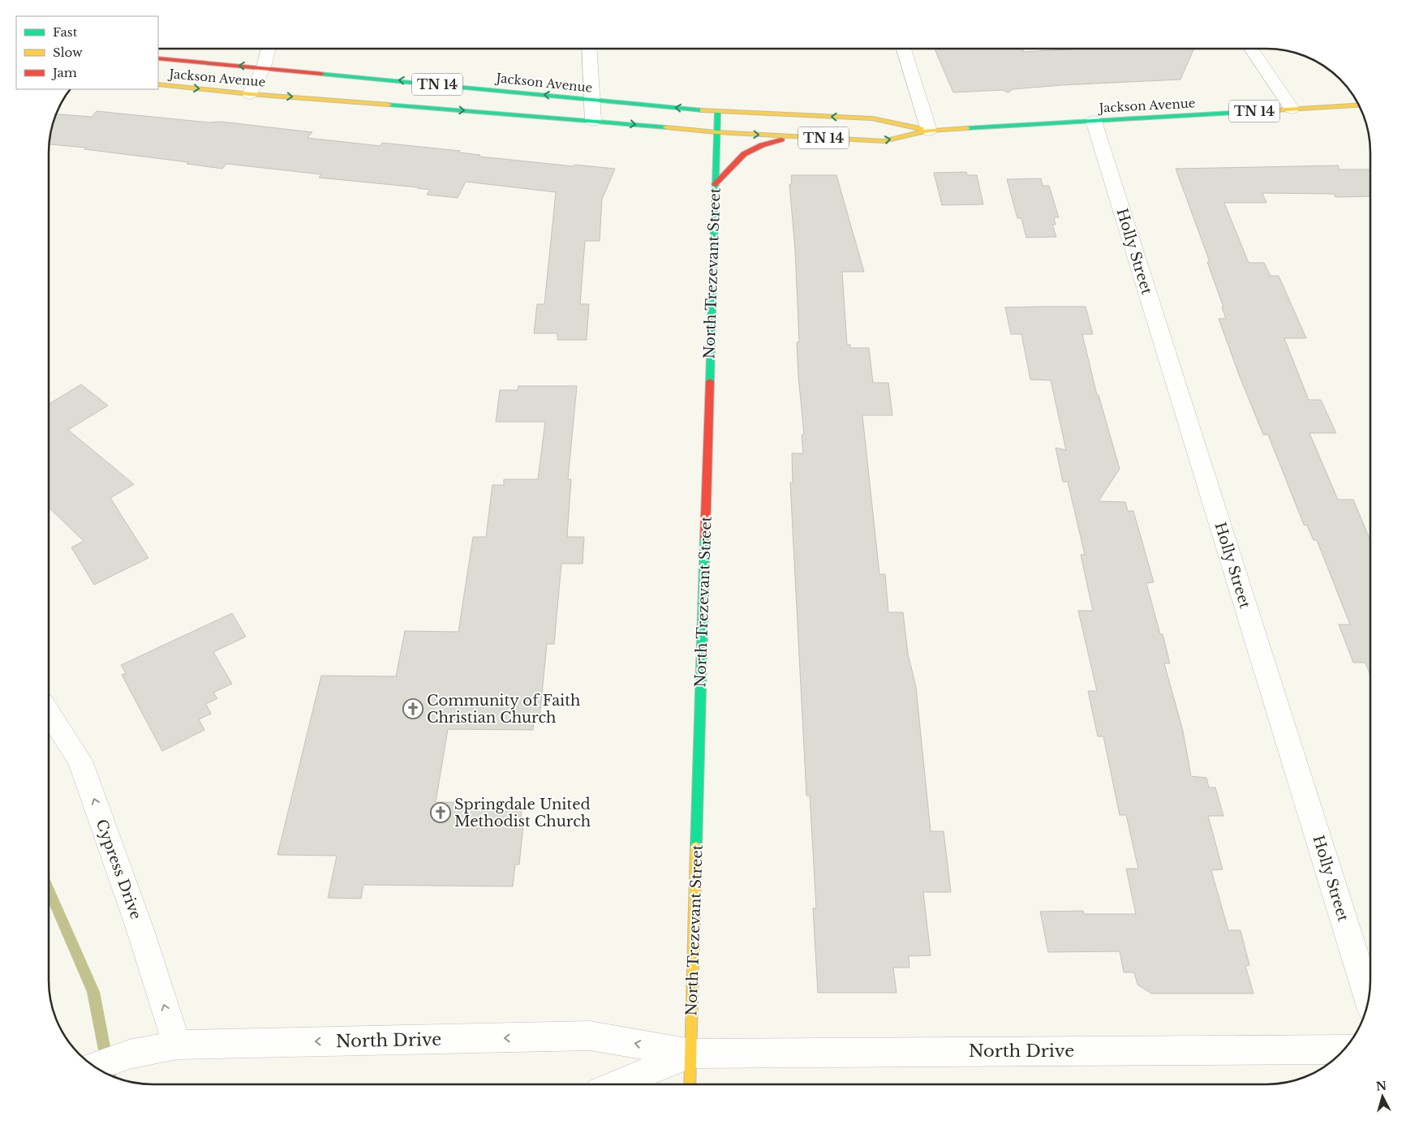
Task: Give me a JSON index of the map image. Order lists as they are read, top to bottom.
{
  "streets": {
    "main road": ["Jackson Avenue", "TN 14", "North Trezevant Street"],
    "street": ["Holly Street", "Cypress Drive", "North Drive"]
  },
  "crossings": [
    ["Jackson Avenue", "Holly Street"],
    ["Jackson Avenue", "North Trezevant Street"],
    ["North Trezevant Street", "North Drive"],
    ["Cypress Drive", "North Drive"]
  ],
  "one_way": ["Cypress Drive", "North Drive"],
  "places": {
    "church": ["Community of Faith Christian Church", "Springdale United Methodist Church"]
  },
  "legend": ["Fast", "Slow", "Jam"],
  "north": "top"
}
